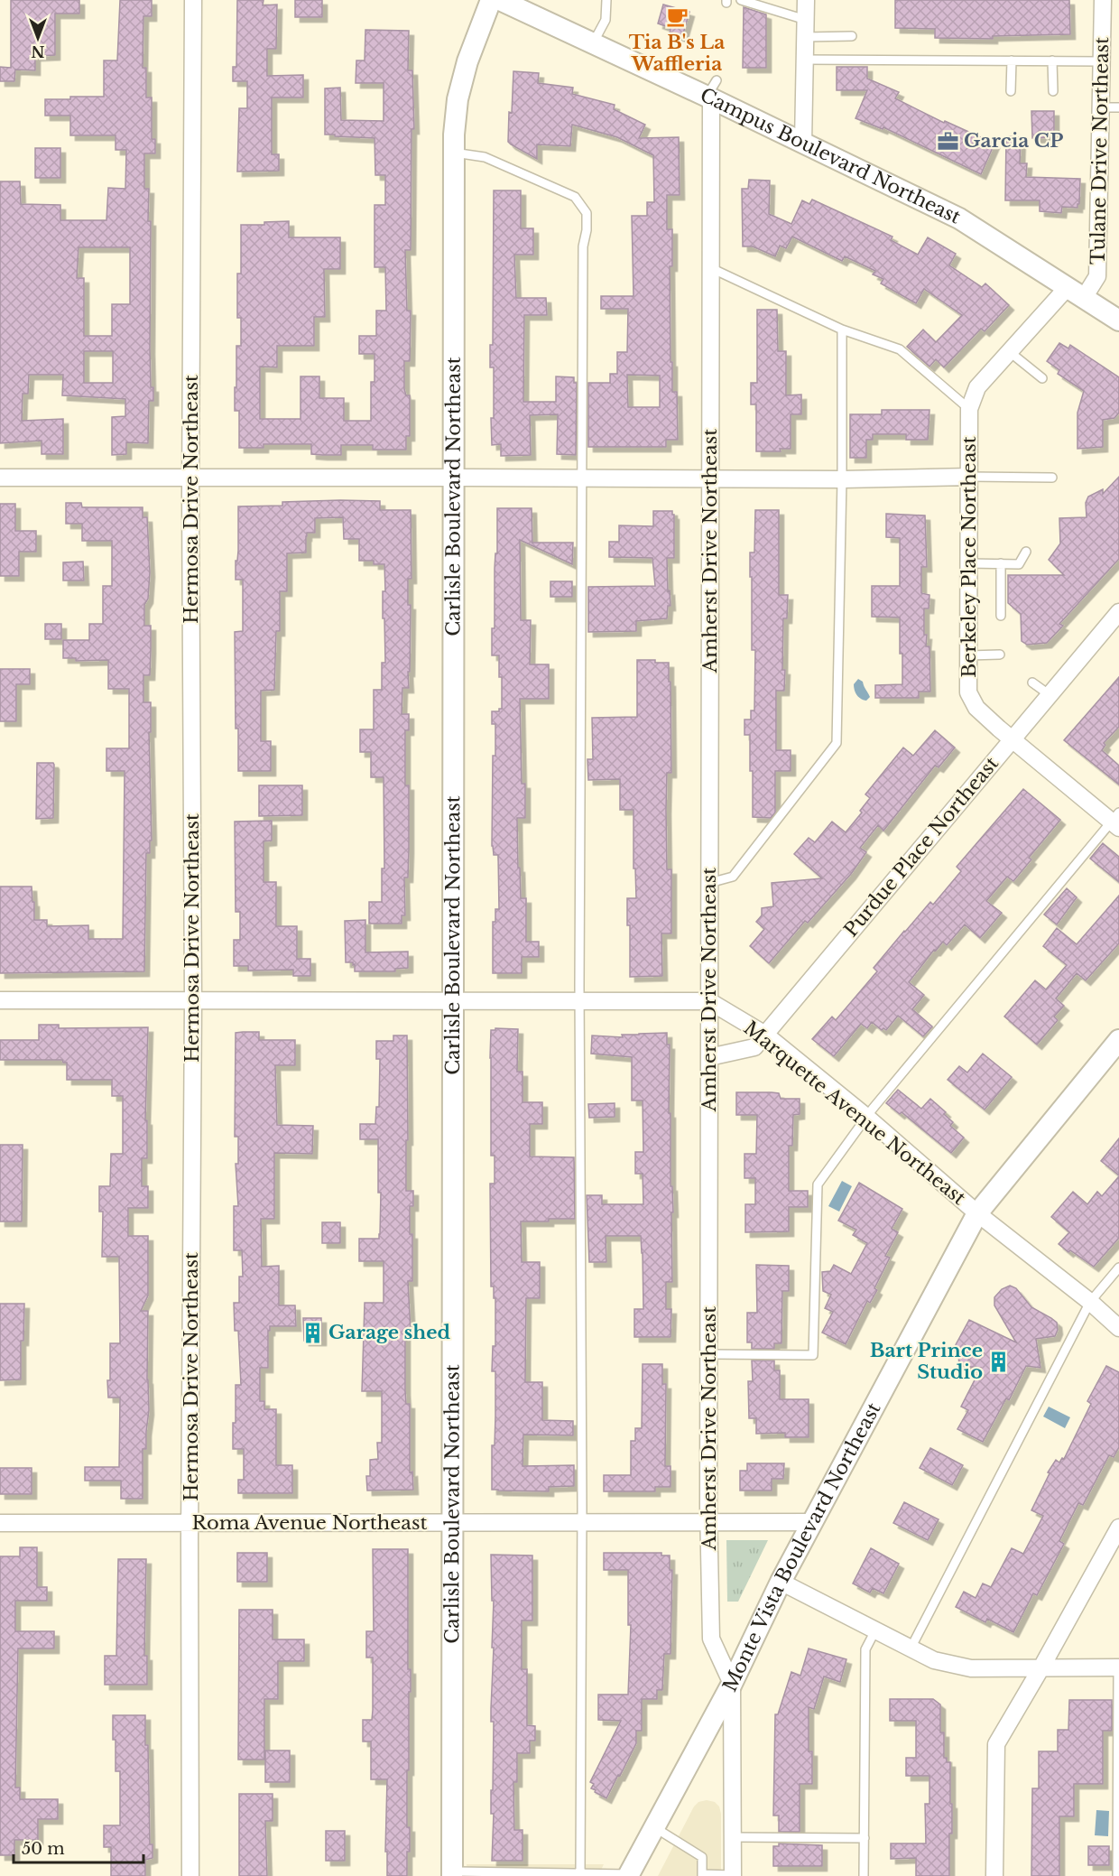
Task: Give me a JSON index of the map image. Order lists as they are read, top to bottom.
{
  "streets": {
    "street": [
      "Tulane Drive Northeast",
      "Campus Boulevard Northeast",
      "Carlisle Boulevard Northeast",
      "Hermosa Drive Northeast",
      "Amherst Drive Northeast",
      "Berkeley Place Northeast",
      "Purdue Place Northeast",
      "Marquette Avenue Northeast",
      "Roma Avenue Northeast",
      "Monte Vista Boulevard Northeast"
    ]
  },
  "crossings": [
    ["Tulane Drive Northeast", "Campus Boulevard Northeast"],
    ["Tulane Drive Northeast", "Berkeley Place Northeast"],
    ["Campus Boulevard Northeast", "Amherst Drive Northeast"],
    ["Campus Boulevard Northeast", "Berkeley Place Northeast"],
    ["Carlisle Boulevard Northeast", "Roma Avenue Northeast"],
    ["Hermosa Drive Northeast", "Roma Avenue Northeast"],
    ["Amherst Drive Northeast", "Purdue Place Northeast"],
    ["Amherst Drive Northeast", "Marquette Avenue Northeast"],
    ["Amherst Drive Northeast", "Roma Avenue Northeast"],
    ["Amherst Drive Northeast", "Monte Vista Boulevard Northeast"],
    ["Berkeley Place Northeast", "Purdue Place Northeast"],
    ["Purdue Place Northeast", "Marquette Avenue Northeast"],
    ["Marquette Avenue Northeast", "Monte Vista Boulevard Northeast"],
    ["Roma Avenue Northeast", "Monte Vista Boulevard Northeast"]
  ],
  "places": {
    "cafe": ["Tia B's La Waffleria"],
    "office": ["Garcia CP"],
    "building": ["Garage shed", "Bart Prince Studio"]
  },
  "scale_bar": "50 m",
  "north": "bottom"
}
